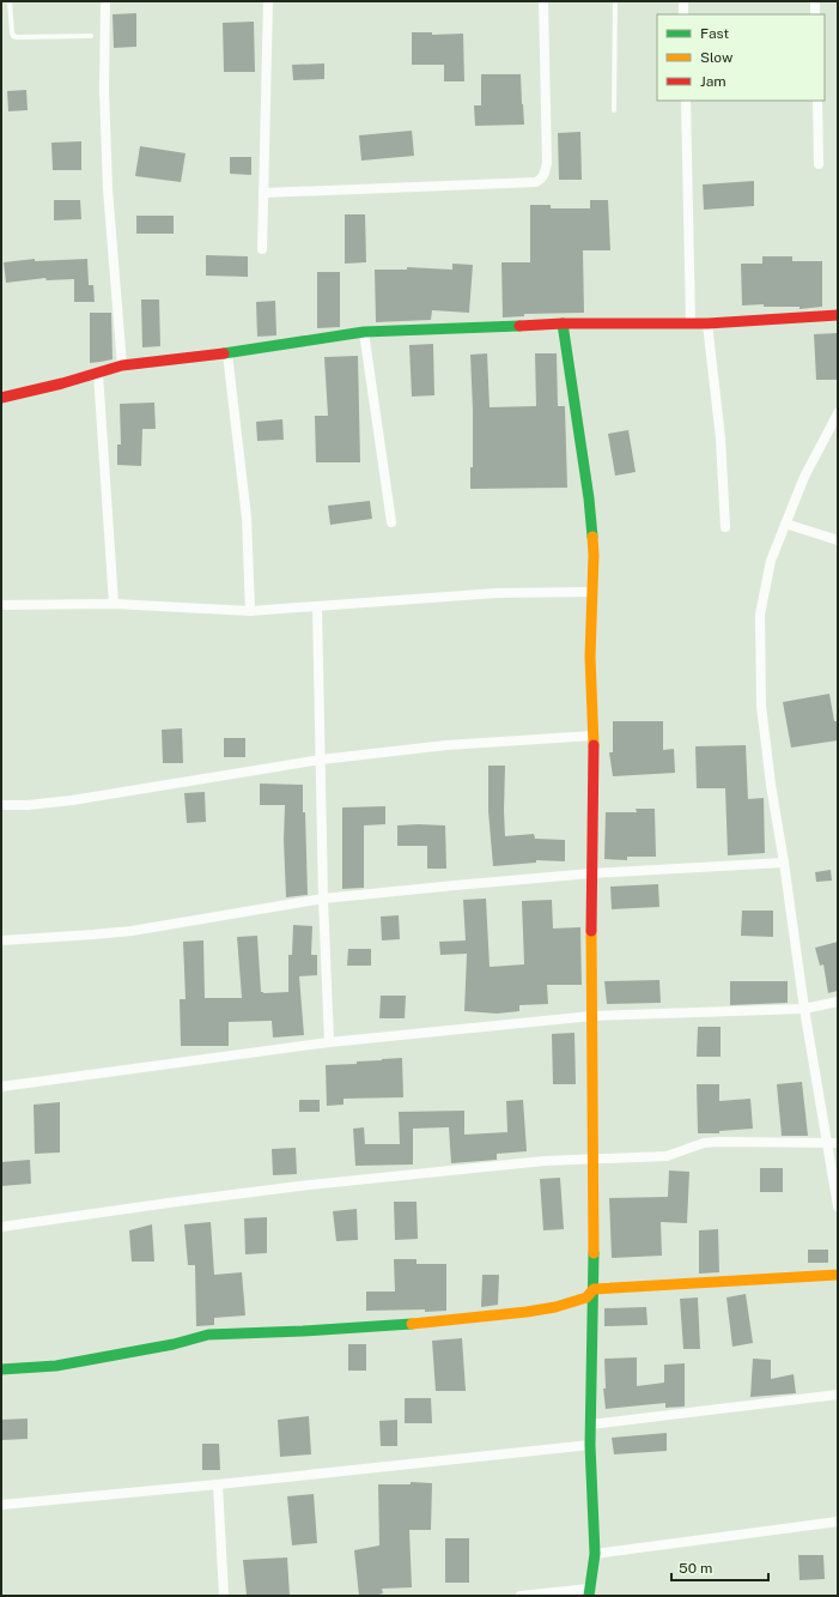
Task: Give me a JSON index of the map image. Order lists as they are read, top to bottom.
{
  "legend": ["Fast", "Slow", "Jam"],
  "scale_bar": "50 m"
}
